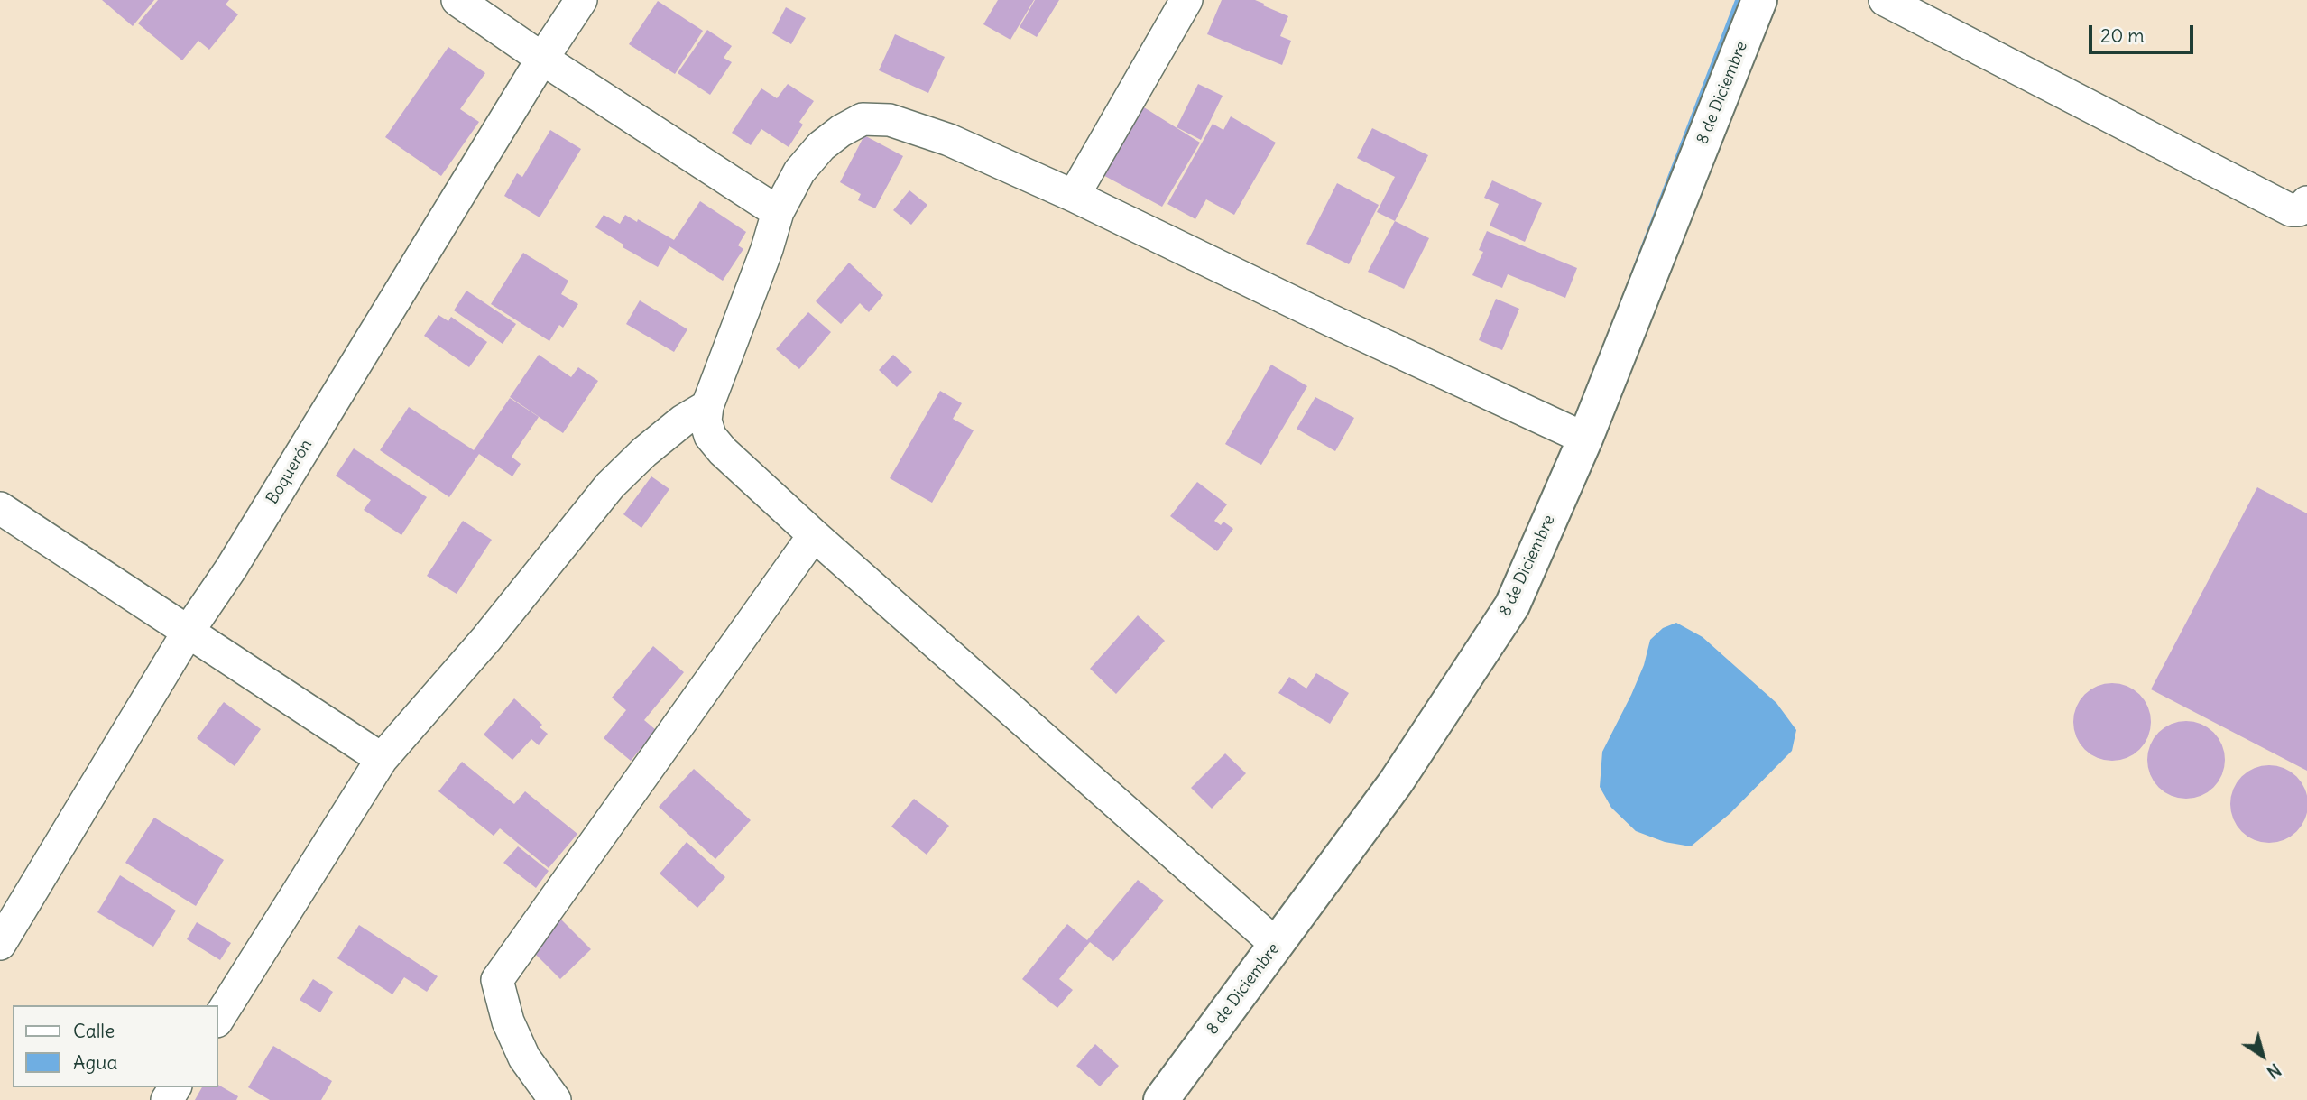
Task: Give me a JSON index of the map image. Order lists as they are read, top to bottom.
{
  "streets": {
    "street": ["8 de Diciembre", "Boquerón"]
  },
  "legend": ["Calle", "Agua"],
  "scale_bar": "20 m",
  "north": "bottom right"
}
